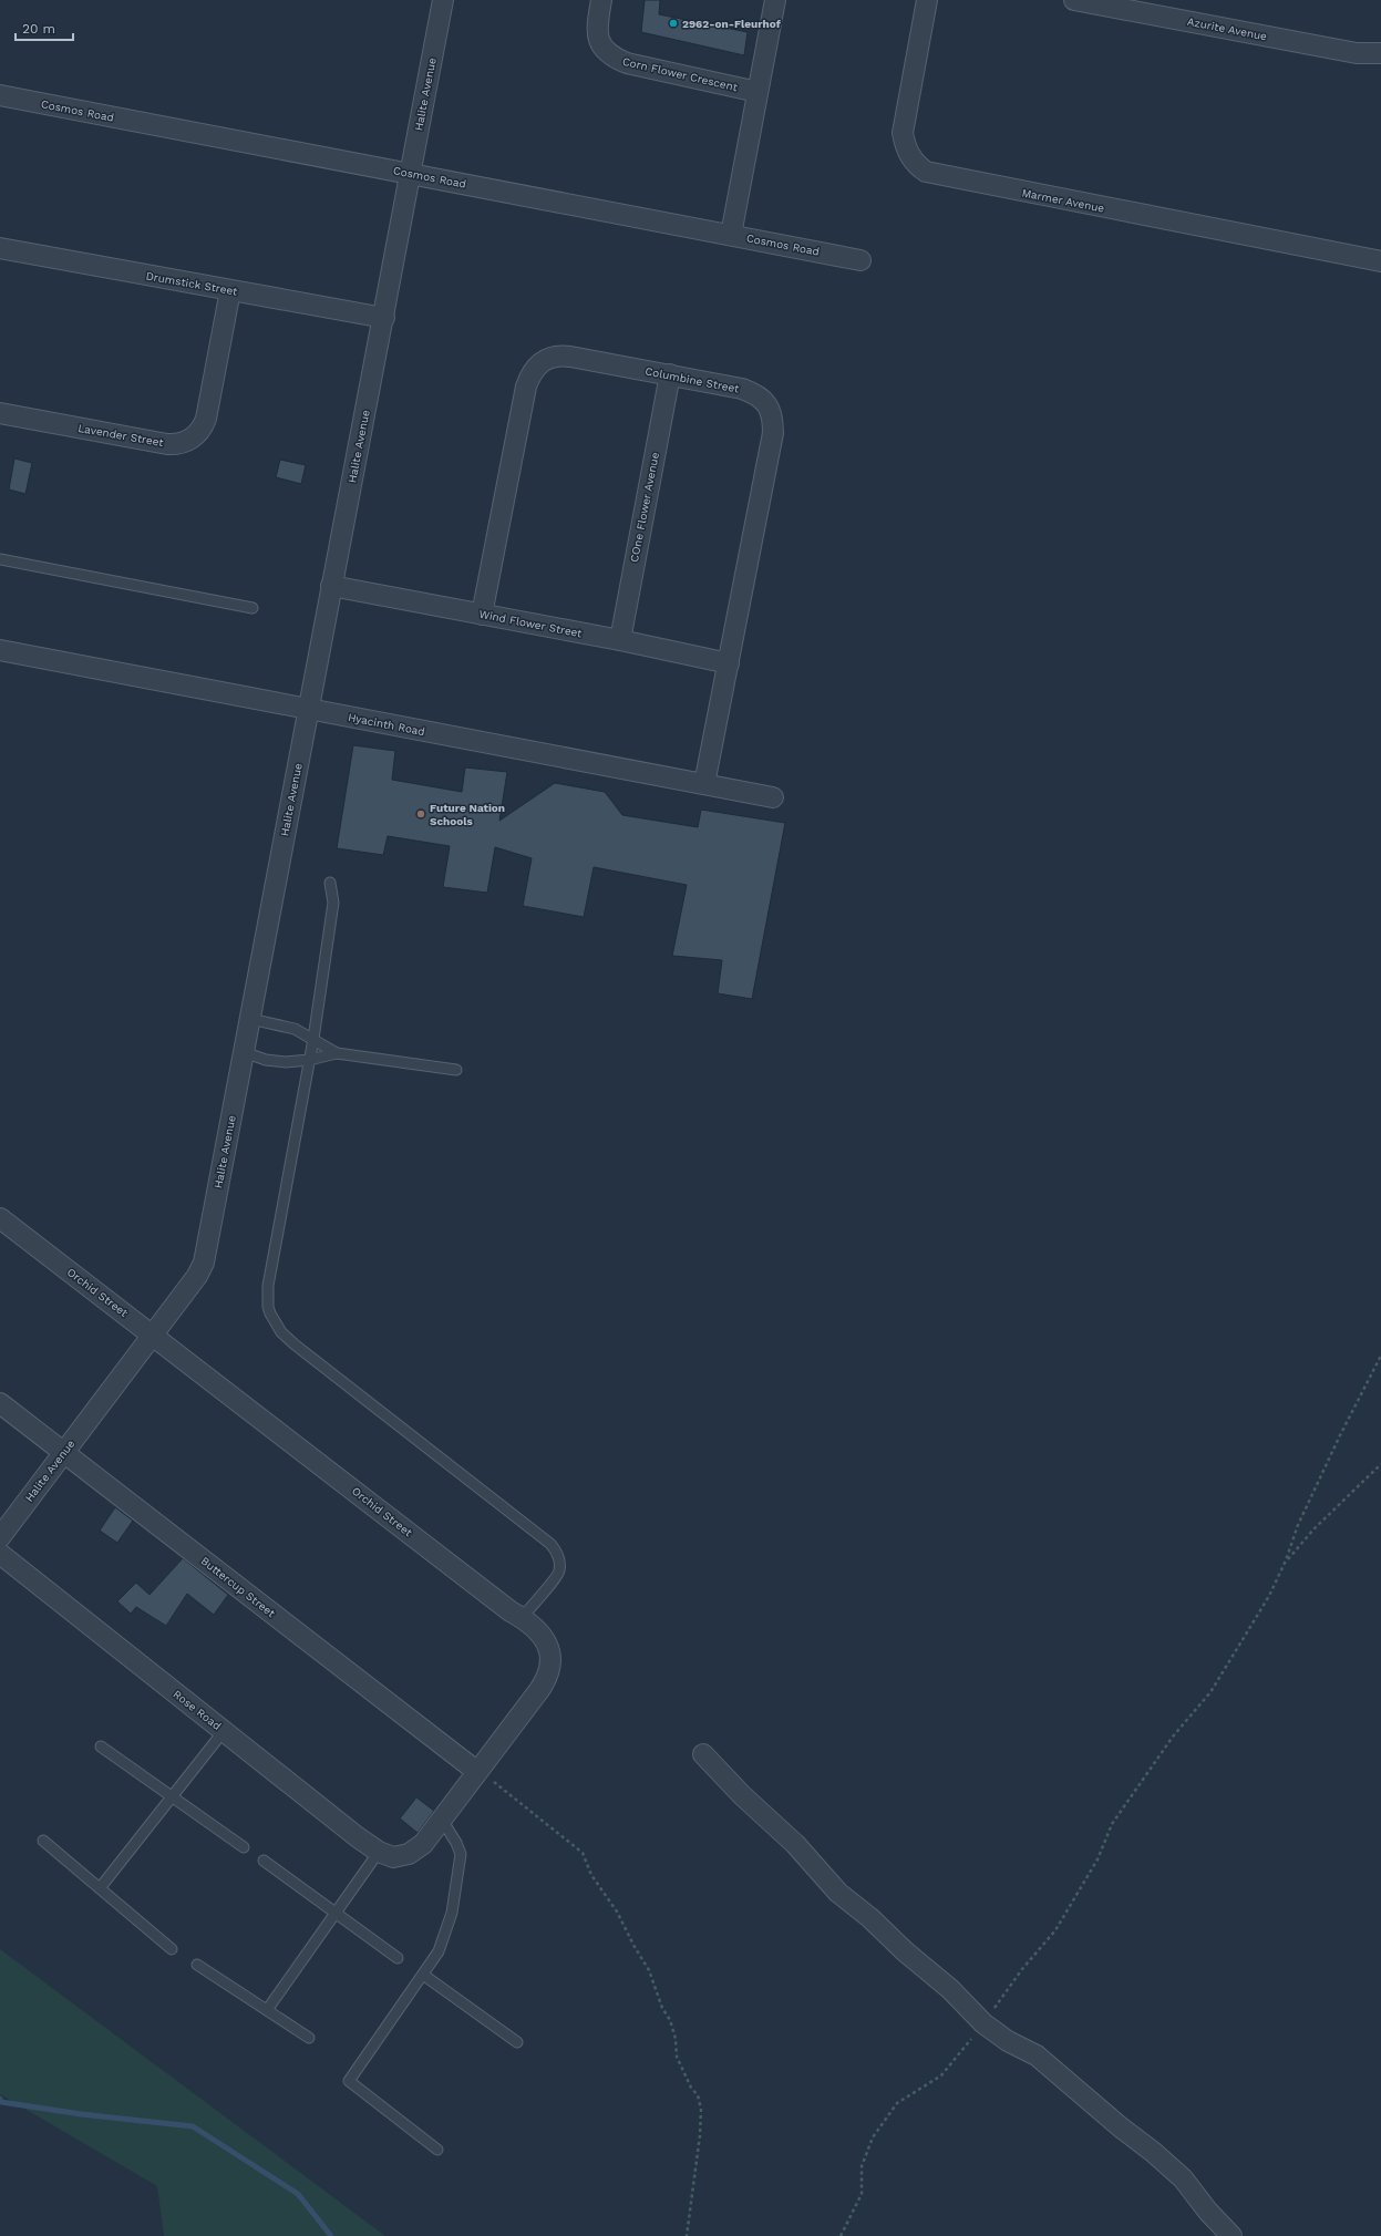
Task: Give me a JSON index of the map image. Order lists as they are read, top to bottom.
{
  "streets": {
    "street": [
      "Azurite Avenue",
      "Corn Flower Crescent",
      "Halite Avenue",
      "Cosmos Road",
      "Marmer Avenue",
      "Drumstick Street",
      "Columbine Street",
      "Lavender Street",
      "COne Flower Avenue",
      "Wind Flower Street",
      "Hyacinth Road",
      "Orchid Street",
      "Buttercup Street",
      "Rose Road"
    ]
  },
  "crossings": [
    ["Halite Avenue", "Cosmos Road"],
    ["Halite Avenue", "Drumstick Street"],
    ["Halite Avenue", "Wind Flower Street"],
    ["Halite Avenue", "Hyacinth Road"],
    ["Halite Avenue", "Orchid Street"],
    ["Halite Avenue", "Buttercup Street"],
    ["Drumstick Street", "Lavender Street"],
    ["Columbine Street", "COne Flower Avenue"],
    ["Columbine Street", "Wind Flower Street"],
    ["Columbine Street", "Hyacinth Road"],
    ["COne Flower Avenue", "Wind Flower Street"],
    ["Orchid Street", "Buttercup Street"],
    ["Orchid Street", "Rose Road"]
  ],
  "places": ["2962-on-Fleurhof", "Future Nation Schools"],
  "scale_bar": "20 m"
}
